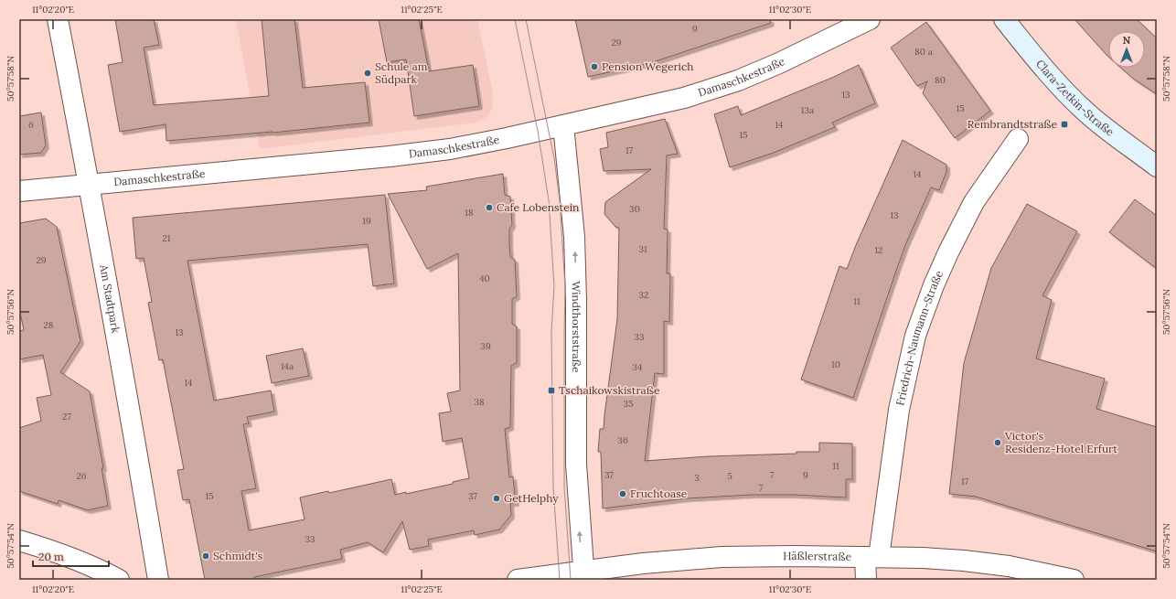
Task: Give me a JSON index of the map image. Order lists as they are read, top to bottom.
{
  "streets": {
    "main road": ["Clara-Zetkin-Straße"],
    "street": [
      "Damaschkestraße",
      "Am Stadtpark",
      "Windthorststraße",
      "Friedrich-Naumann-Straße",
      "Häßlerstraße"
    ]
  },
  "crossings": [
    ["Damaschkestraße", "Am Stadtpark"],
    ["Damaschkestraße", "Windthorststraße"],
    ["Windthorststraße", "Häßlerstraße"],
    ["Friedrich-Naumann-Straße", "Häßlerstraße"]
  ],
  "one_way": ["Windthorststraße"],
  "places": {
    "other": [
      "Pension Wegerich",
      "Schule am Südpark",
      "Cafe Lobenstein",
      "Victor's Residenz-Hotel Erfurt",
      "Fruchtoase",
      "GetHelphy",
      "Schmidt's"
    ],
    "transit": ["Rembrandtstraße", "Tschaikowskistraße"]
  },
  "house_numbers": [
    "9",
    "29",
    "80 a",
    "80",
    "13",
    "15",
    "13a",
    "6",
    "14",
    "15",
    "17",
    "14",
    "30",
    "18",
    "13",
    "19",
    "21",
    "31",
    "12",
    "29",
    "40",
    "32",
    "11",
    "28",
    "13",
    "33",
    "39",
    "10",
    "14a",
    "34",
    "14",
    "38",
    "35",
    "27",
    "36",
    "11",
    "37",
    "7",
    "9",
    "26",
    "5",
    "3",
    "17",
    "7",
    "15",
    "37",
    "33"
  ],
  "scale_bar": "20 m",
  "north": "top",
  "coordinates": [
    "11°02'20\"E",
    "11°02'25\"E",
    "11°02'30\"E",
    "50°57'58\"N",
    "50°57'56\"N",
    "50°57'54\"N"
  ]
}
